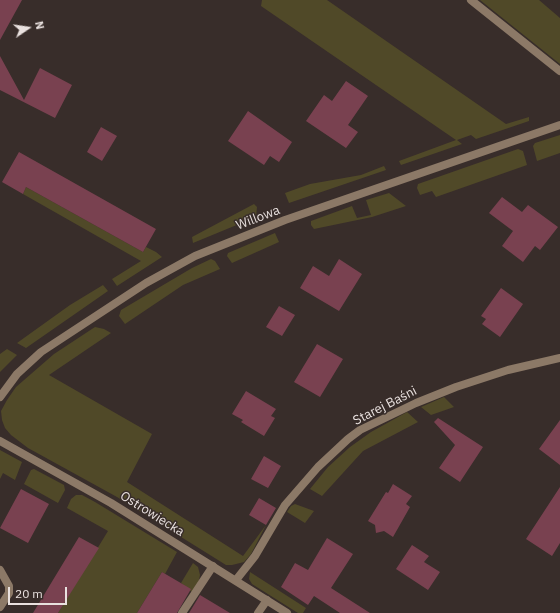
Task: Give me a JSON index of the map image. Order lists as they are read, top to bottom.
{
  "streets": {
    "street": ["Willowa", "Starej Baśni", "Ostrowiecka"]
  },
  "crossings": [
    ["Starej Baśni", "Ostrowiecka"]
  ],
  "scale_bar": "20 m",
  "north": "right"
}
